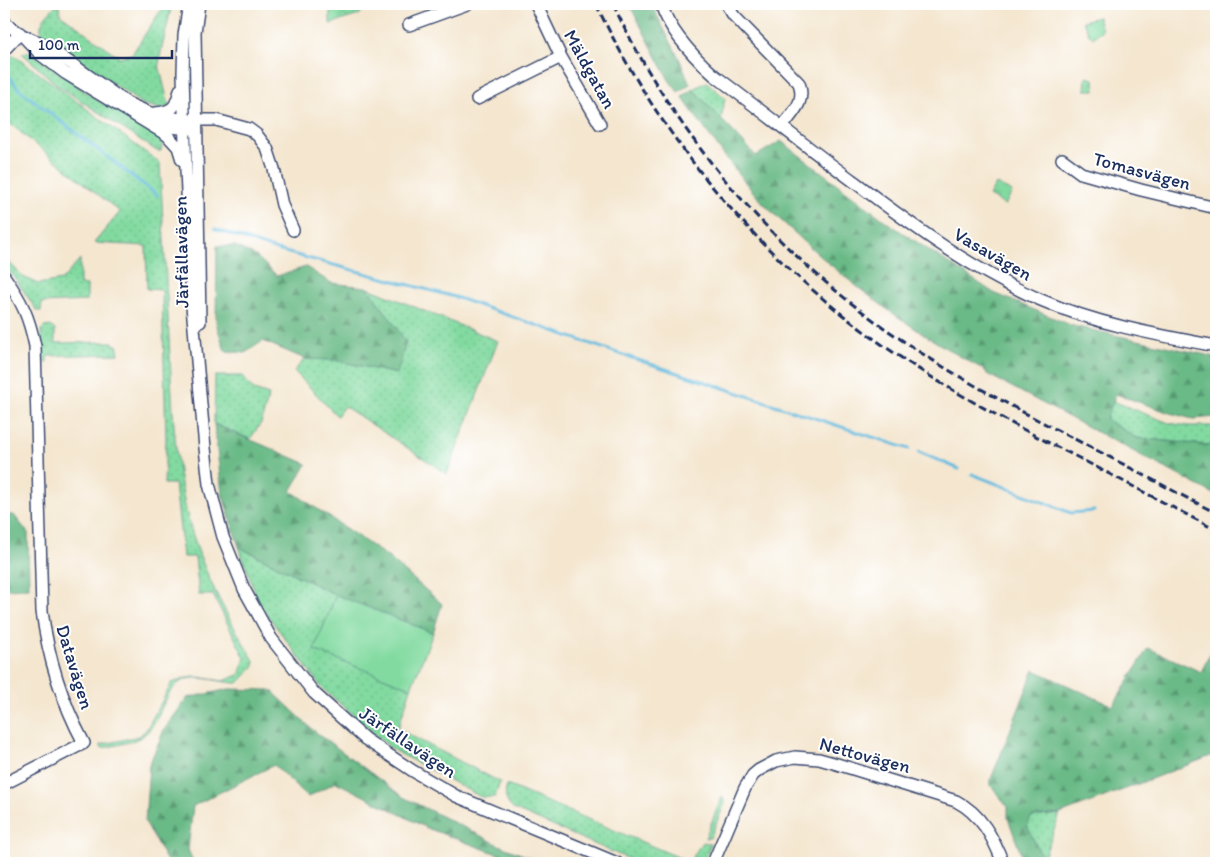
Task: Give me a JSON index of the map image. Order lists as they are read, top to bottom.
{
  "streets": {
    "street": [
      "Mäldgatan",
      "Tomasvägen",
      "Järfällavägen",
      "Vasavägen",
      "Datavägen",
      "Nettovägen"
    ]
  },
  "scale_bar": "100 m"
}
